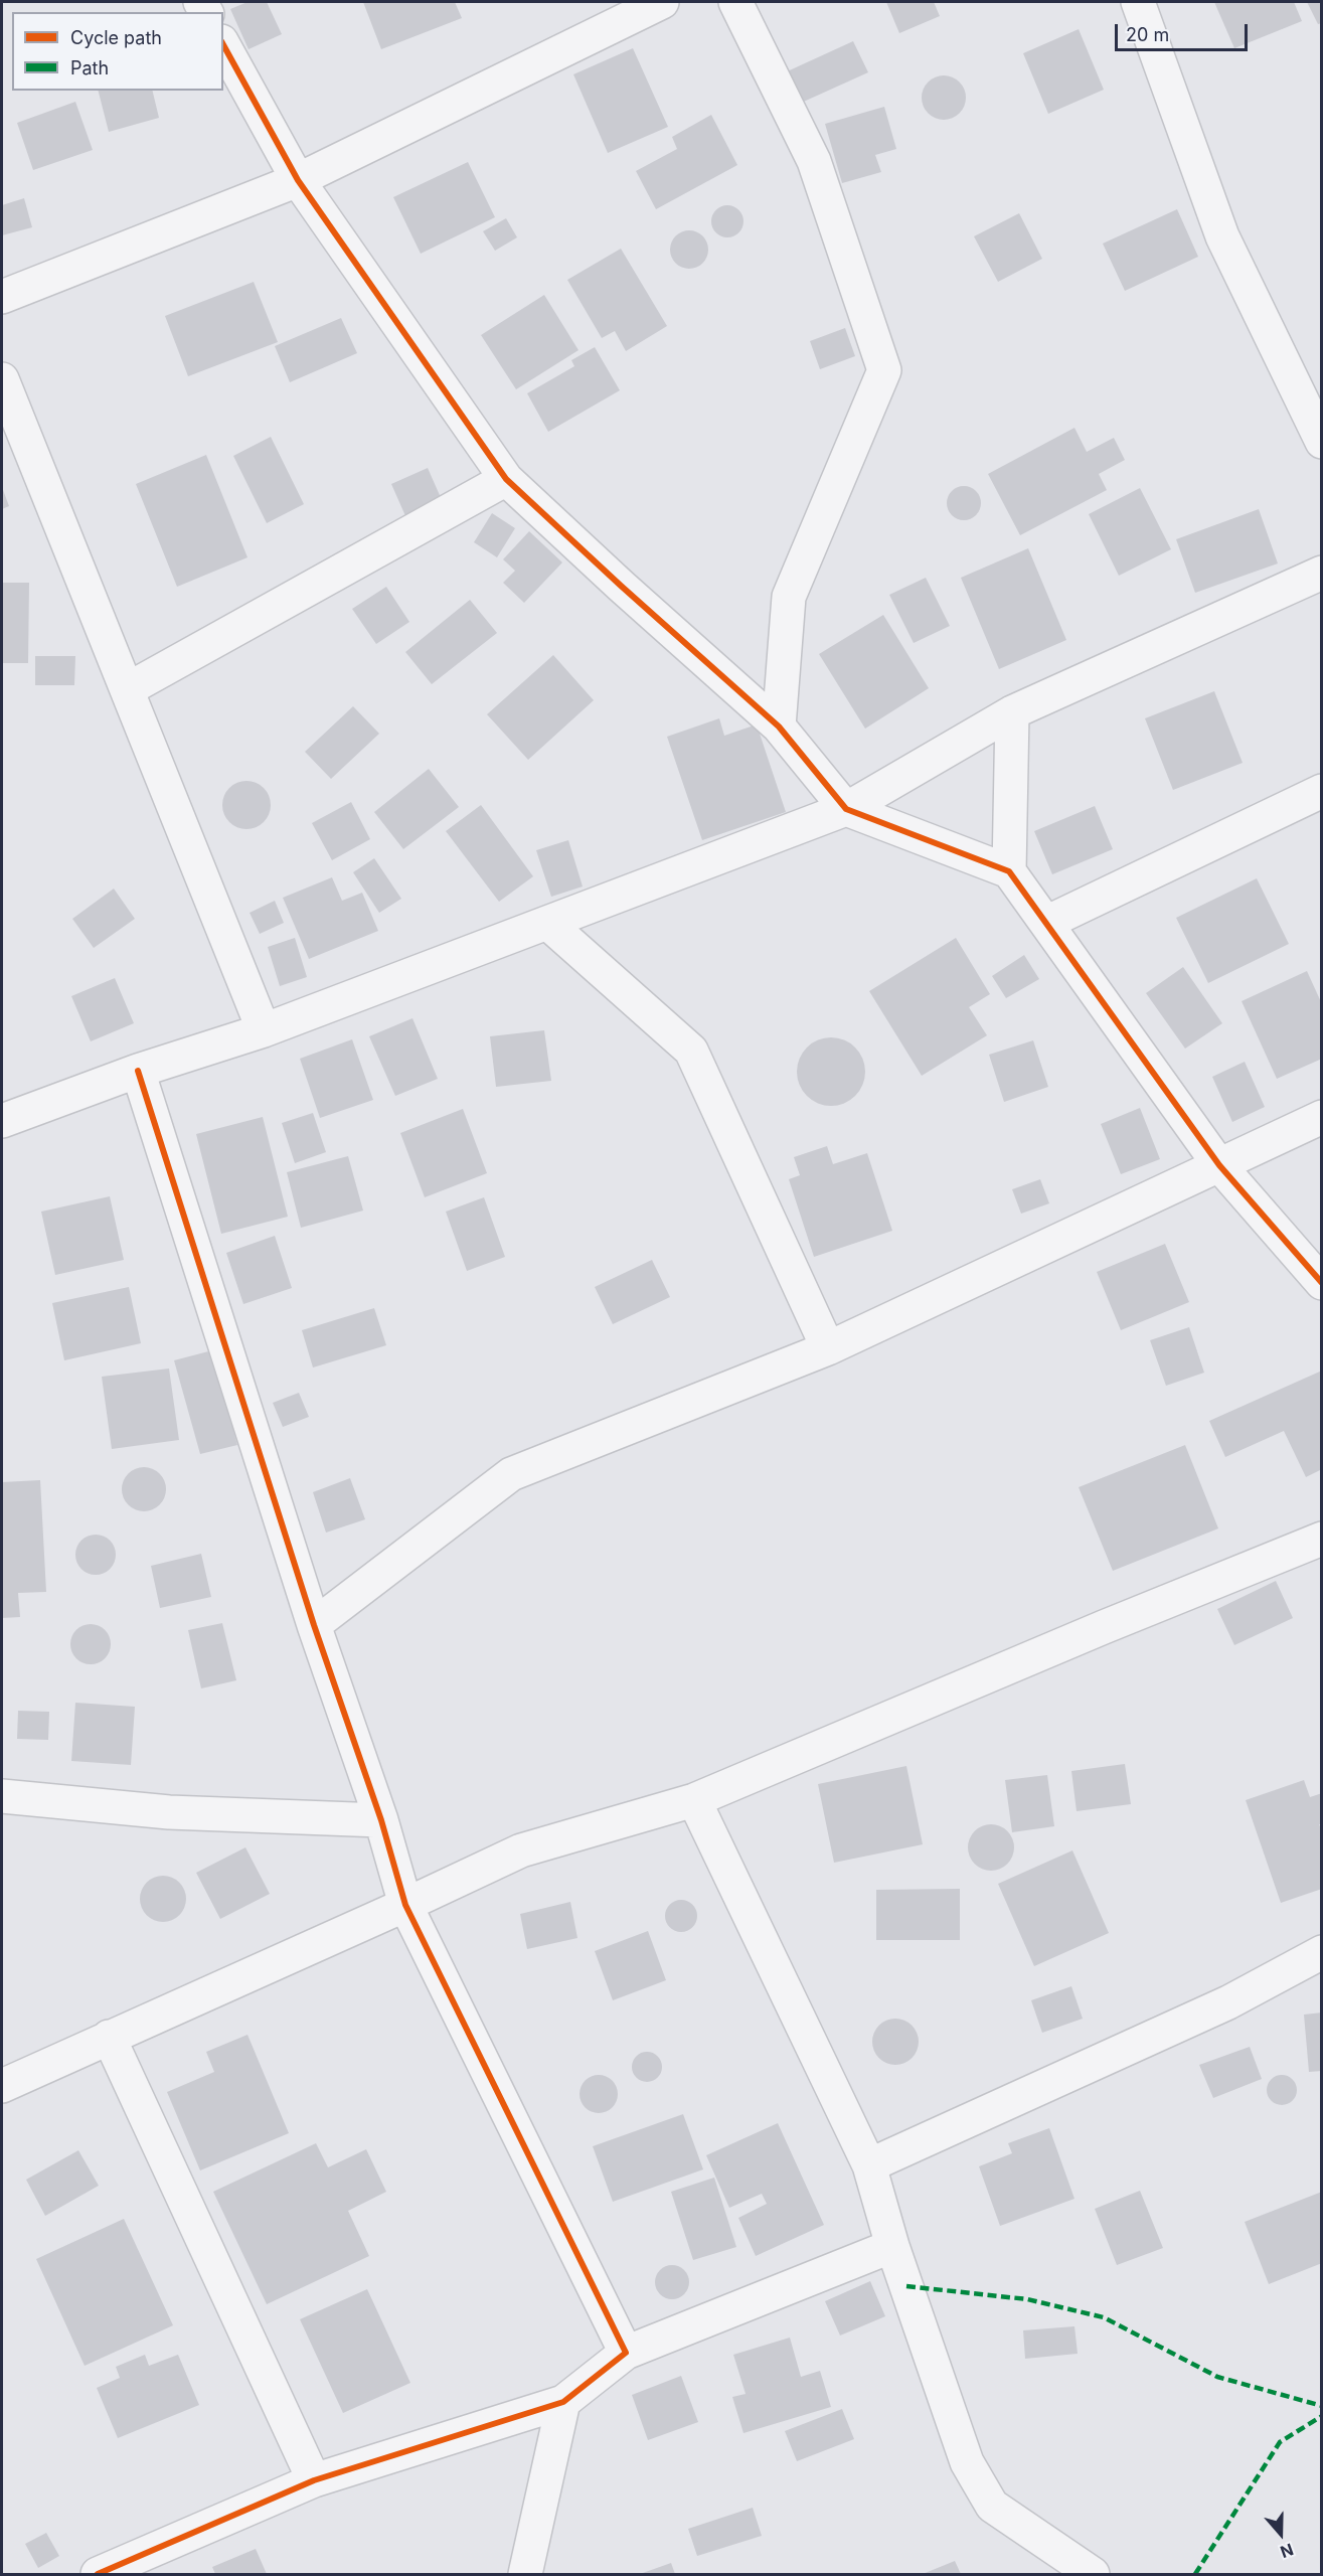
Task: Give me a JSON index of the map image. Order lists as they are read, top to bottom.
{
  "legend": ["Cycle path", "Path"],
  "scale_bar": "20 m",
  "north": "bottom"
}
